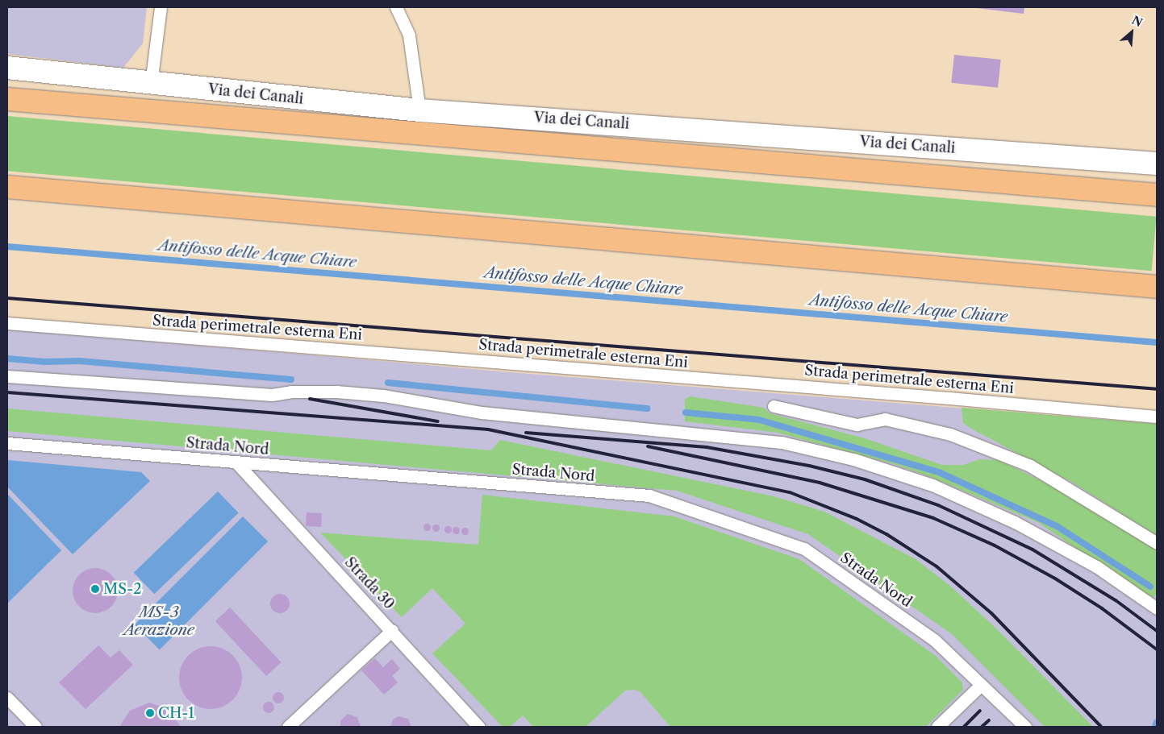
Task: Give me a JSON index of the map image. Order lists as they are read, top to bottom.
{
  "streets": {
    "street": ["Via dei Canali"],
    "lane": ["Strada perimetrale esterna Eni", "Strada Nord", "Strada 30"]
  },
  "crossings": [
    ["Strada Nord", "Strada 30"]
  ],
  "water": ["Antifosso delle Acque Chiare", "MS-3 Aerazione"],
  "places": ["MS-2", "CH-1"],
  "north": "top right"
}
